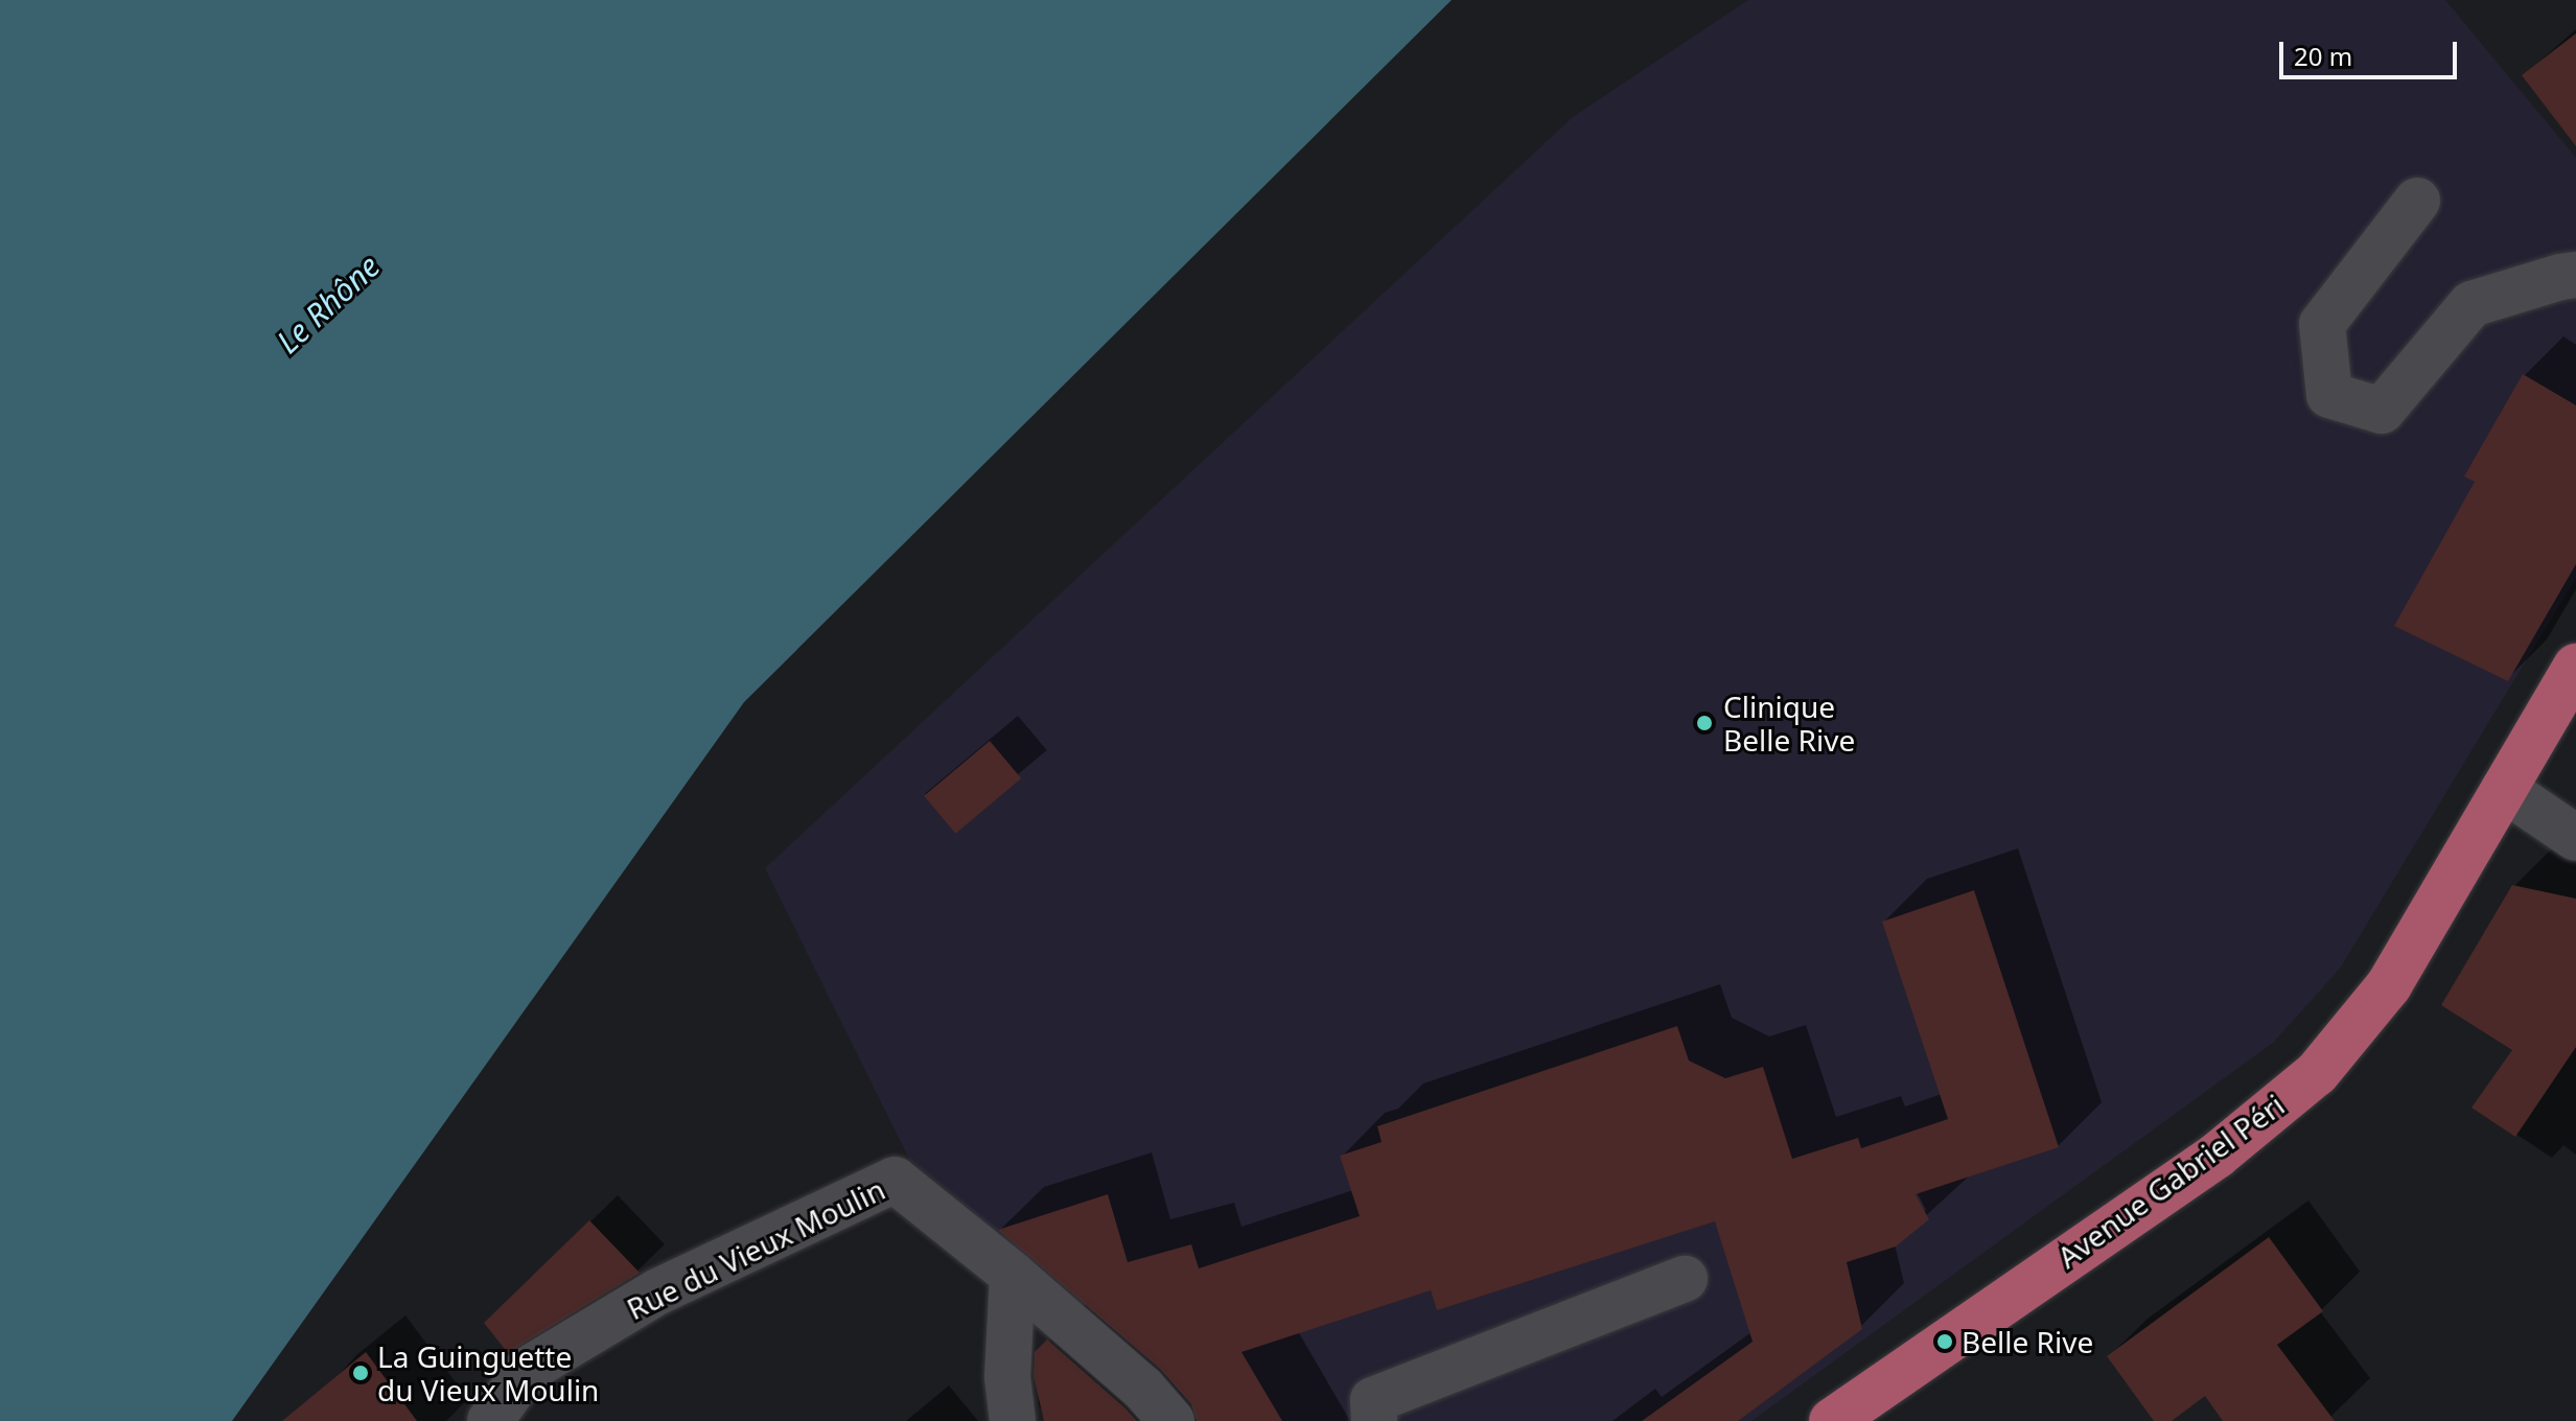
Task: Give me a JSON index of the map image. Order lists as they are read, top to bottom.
{
  "streets": {
    "main road": ["Avenue Gabriel Péri"],
    "street": ["Rue du Vieux Moulin"]
  },
  "water": ["Le Rhône"],
  "places": ["Clinique Belle Rive", "Belle Rive", "La Guinguette du Vieux Moulin"],
  "scale_bar": "20 m"
}
